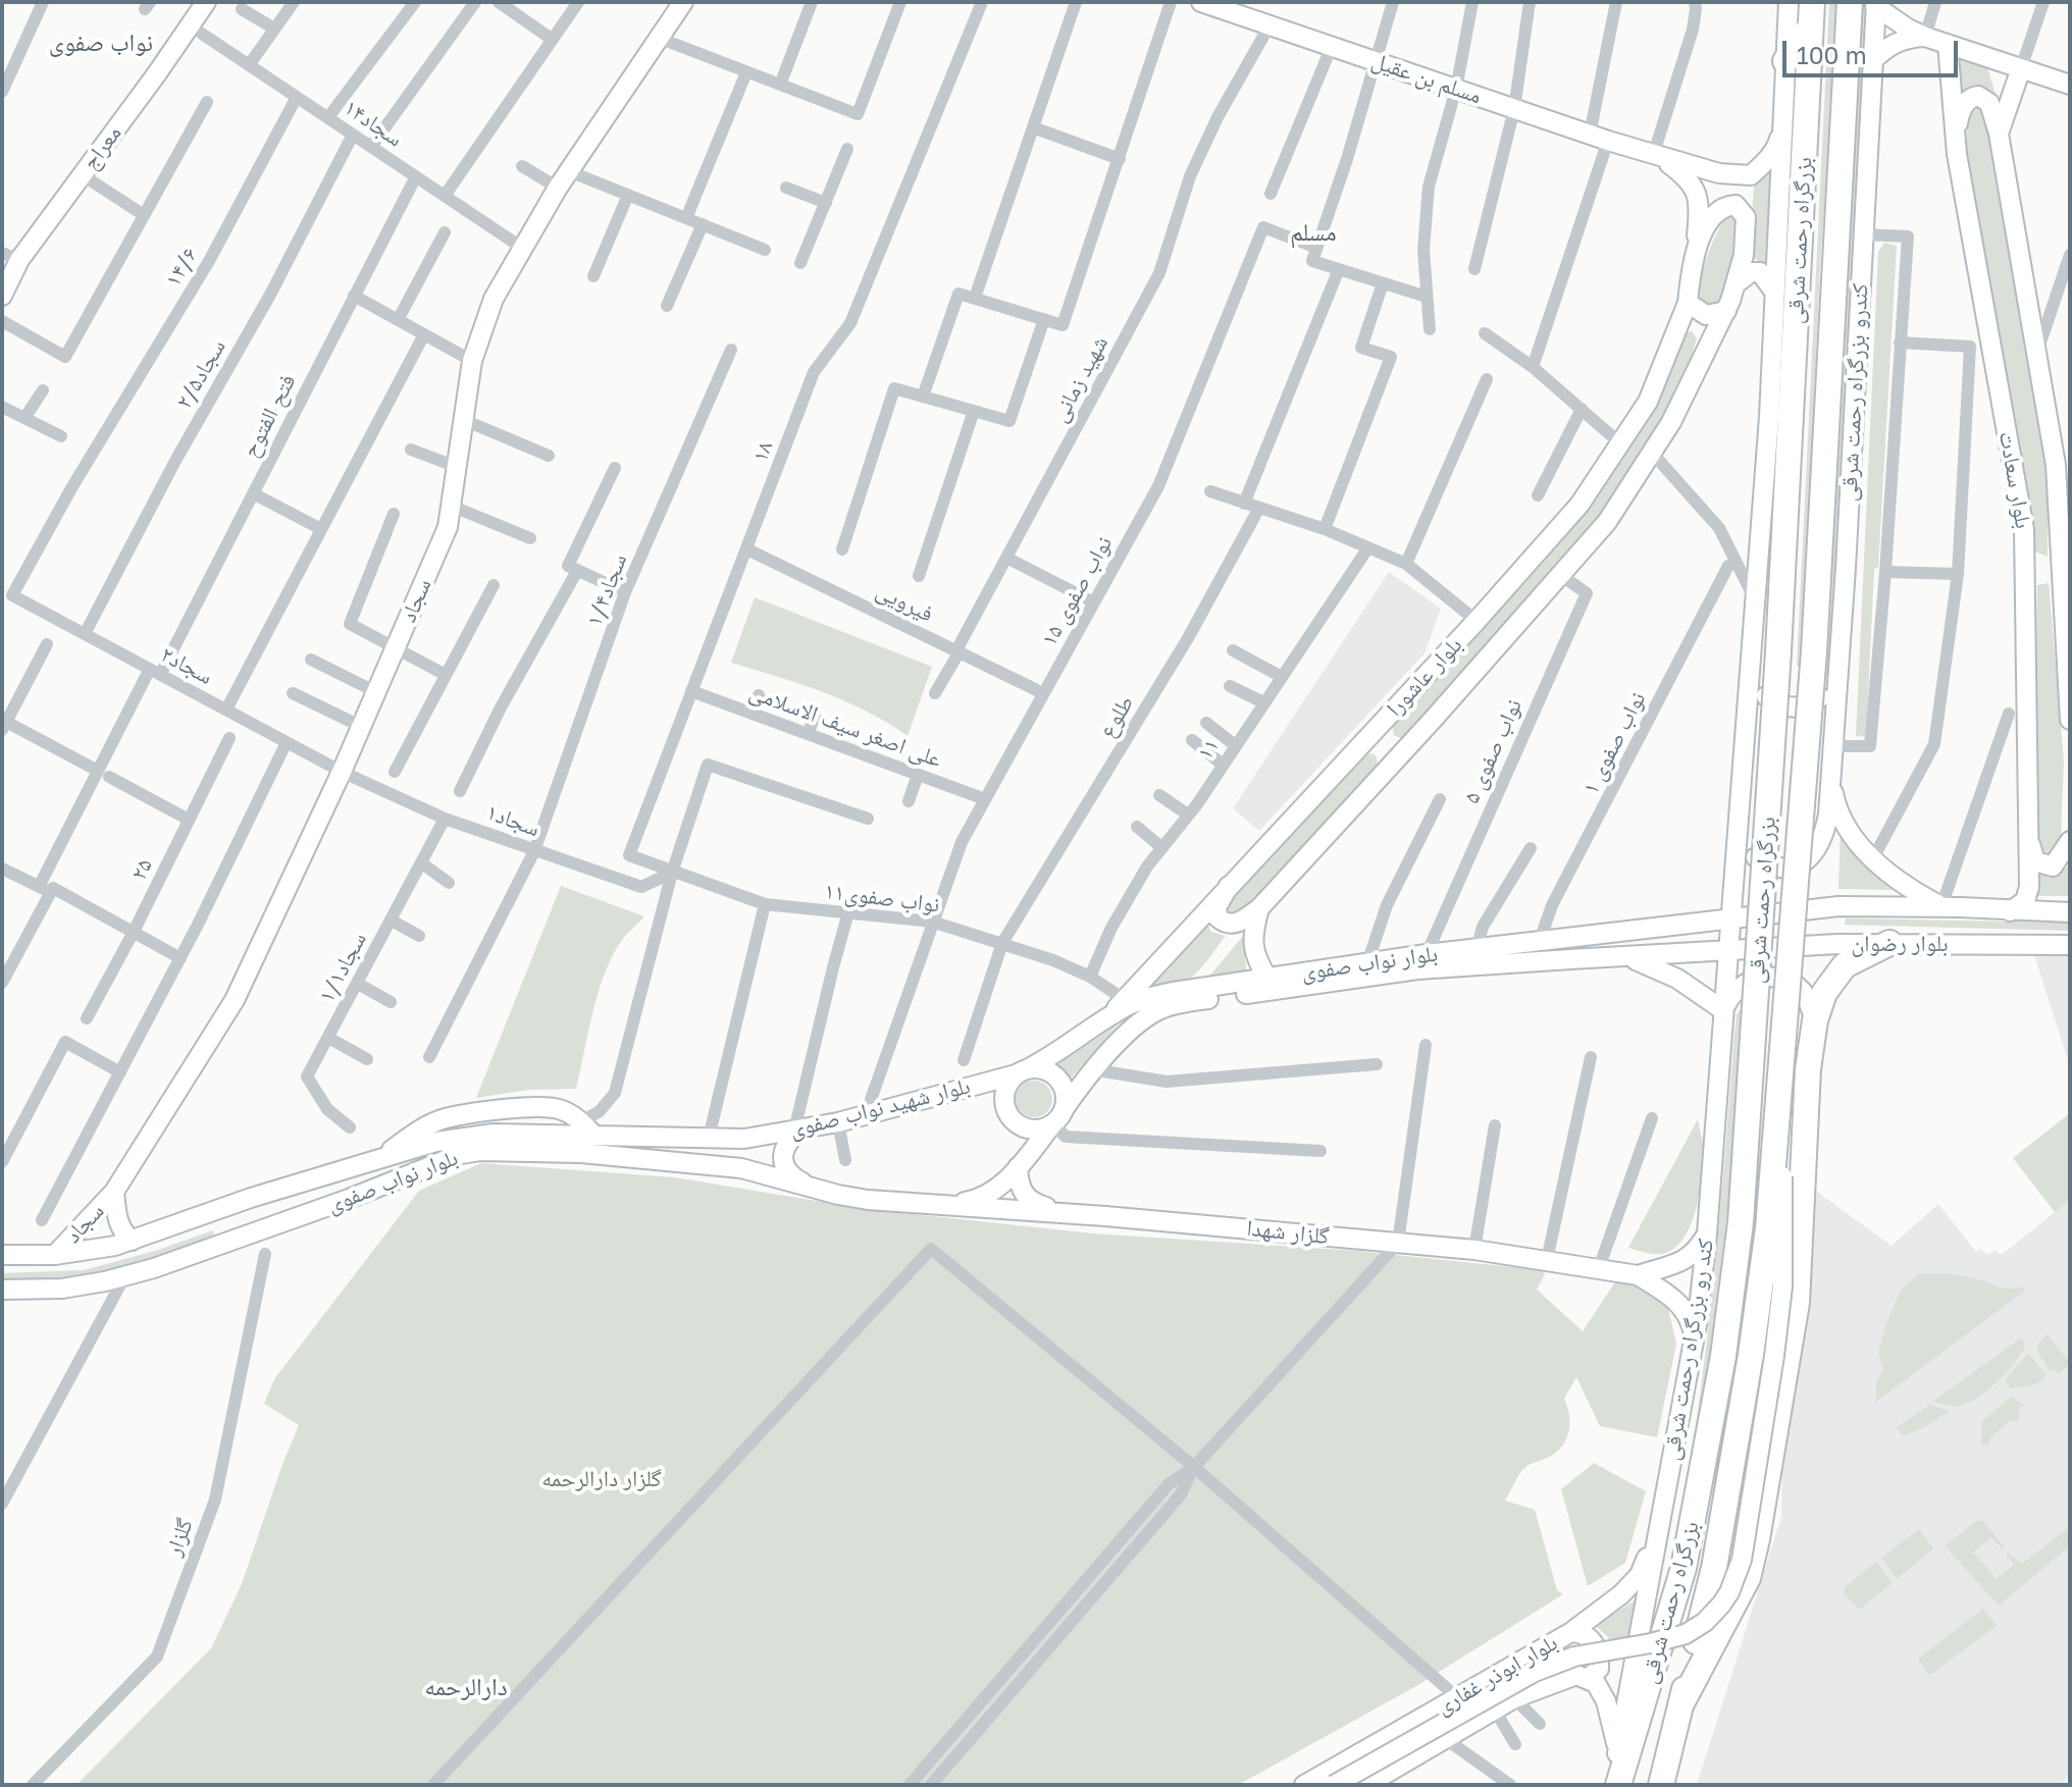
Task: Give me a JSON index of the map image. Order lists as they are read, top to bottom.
{
  "streets": {
    "highway": ["بزرگراه رحمت شرقی"],
    "main road": [
      "مسلم بن عقیل",
      "معراج",
      "کندرو بزرگراه رحمت شرقی",
      "بلوار سعادت",
      "سجاد",
      "بلوار عاشورا",
      "بلوار رضوان",
      "بلوار نواب صفوی",
      "بلوار شهید نواب صفوی",
      "گلزار شهدا",
      "کند رو بزرگراه رحمت شرقی",
      "بلوار ابوذر غفاری"
    ],
    "street": [
      "۱۴سجاد",
      "۱۴/۶",
      "۲/۵سجاد",
      "شهید زمانی",
      "فتح الفتوح",
      "۱۸",
      "۱/۴سجاد",
      "نواب صفوی ۱۵",
      "فیرویی",
      "۲سجاد",
      "طلوع",
      "علی اصغر سیف الاسلامی",
      "نواب صفوی ۱",
      "۱۱",
      "نواب صفوی ۵",
      "۱سجاد",
      "۲۵",
      "۱۱نواب صفوی",
      "۱/۱سجاد",
      "گلزار"
    ]
  },
  "crossings": [
    ["مسلم بن عقیل", "شهید زمانی"],
    ["۱۴سجاد", "۱۴/۶"],
    ["۱۴سجاد", "۲/۵سجاد"],
    ["۱۴سجاد", "فتح الفتوح"],
    ["۱۴سجاد", "سجاد"],
    ["بزرگراه رحمت شرقی", "کند رو بزرگراه رحمت شرقی"],
    ["۱۴/۶", "۲سجاد"],
    ["۲/۵سجاد", "۲سجاد"],
    ["شهید زمانی", "فیرویی"],
    ["کندرو بزرگراه رحمت شرقی", "کند رو بزرگراه رحمت شرقی"],
    ["فتح الفتوح", "۲سجاد"],
    ["۱۸", "فیرویی"],
    ["۱۸", "علی اصغر سیف الاسلامی"],
    ["۱۸", "۱۱نواب صفوی"],
    ["بلوار سعادت", "بلوار رضوان"],
    ["۱/۴سجاد", "۱سجاد"],
    ["نواب صفوی ۱۵", "فیرویی"],
    ["نواب صفوی ۱۵", "علی اصغر سیف الاسلامی"],
    ["نواب صفوی ۱۵", "۱۱نواب صفوی"],
    ["نواب صفوی ۱۵", "بلوار شهید نواب صفوی"],
    ["سجاد", "۲سجاد"],
    ["سجاد", "۱سجاد"],
    ["سجاد", "بلوار نواب صفوی"],
    ["۲سجاد", "۱سجاد"],
    ["بلوار عاشورا", "نواب صفوی ۵"],
    ["بلوار عاشورا", "۱۱نواب صفوی"],
    ["بلوار عاشورا", "بلوار نواب صفوی"],
    ["طلوع", "۱۱نواب صفوی"],
    ["نواب صفوی ۱", "بلوار نواب صفوی"],
    ["۱۱", "۱۱نواب صفوی"],
    ["نواب صفوی ۵", "بلوار نواب صفوی"],
    ["۱سجاد", "۱۱نواب صفوی"],
    ["۱سجاد", "۱/۱سجاد"],
    ["بلوار رضوان", "بلوار نواب صفوی"],
    ["بلوار رضوان", "کند رو بزرگراه رحمت شرقی"],
    ["بلوار نواب صفوی", "بلوار شهید نواب صفوی"],
    ["بلوار نواب صفوی", "گلزار شهدا"],
    ["بلوار نواب صفوی", "کند رو بزرگراه رحمت شرقی"],
    ["گلزار شهدا", "کند رو بزرگراه رحمت شرقی"],
    ["کند رو بزرگراه رحمت شرقی", "بلوار ابوذر غفاری"]
  ],
  "districts": ["نواب صفوی", "مسلم", "دارالرحمه"],
  "parks": ["گلزار دارالرحمه"],
  "scale_bar": "100 m"
}
